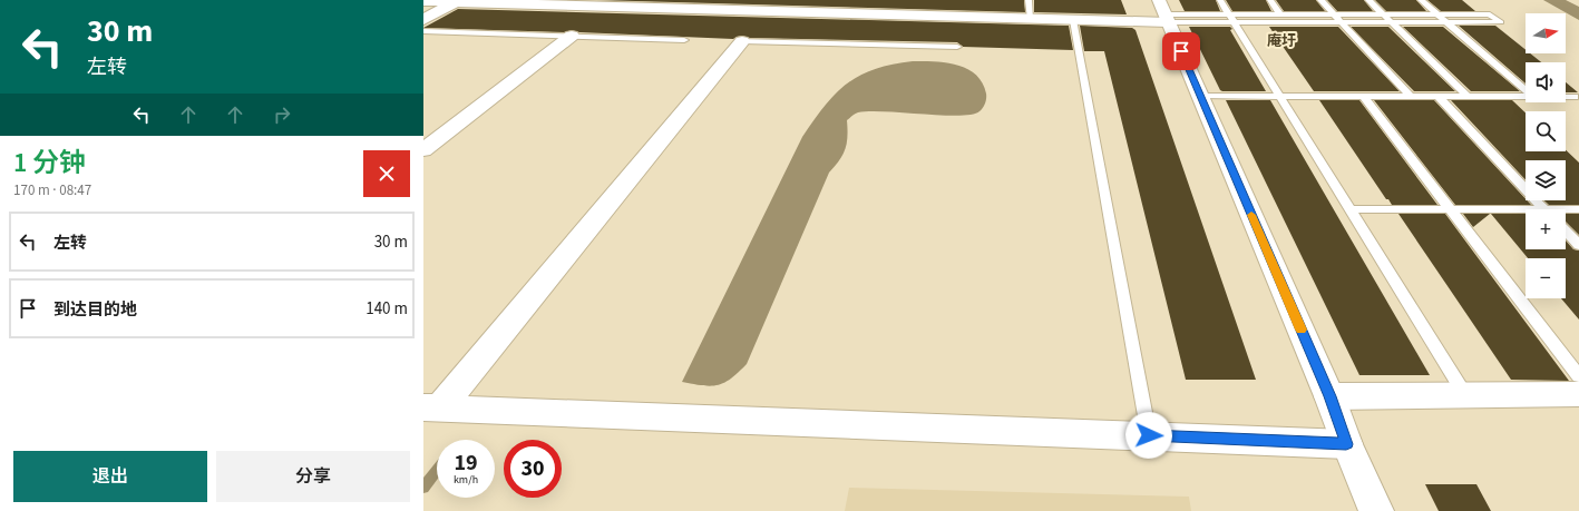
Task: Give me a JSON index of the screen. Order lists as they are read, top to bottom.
{
  "districts": ["庵圩"],
  "north": "right",
  "page": {
    "turn": ["30 m", "左转"],
    "map_buttons": ["+", "−"],
    "heading": ["1 分钟", "170 m · 08:47"],
    "list": [
      {
        "name": "左转",
        "value": "30 m"
      },
      {
        "name": "到达目的地",
        "value": "140 m"
      }
    ],
    "speed": "19 km/h",
    "limit": "30",
    "buttons": ["退出", "分享"]
  }
}
